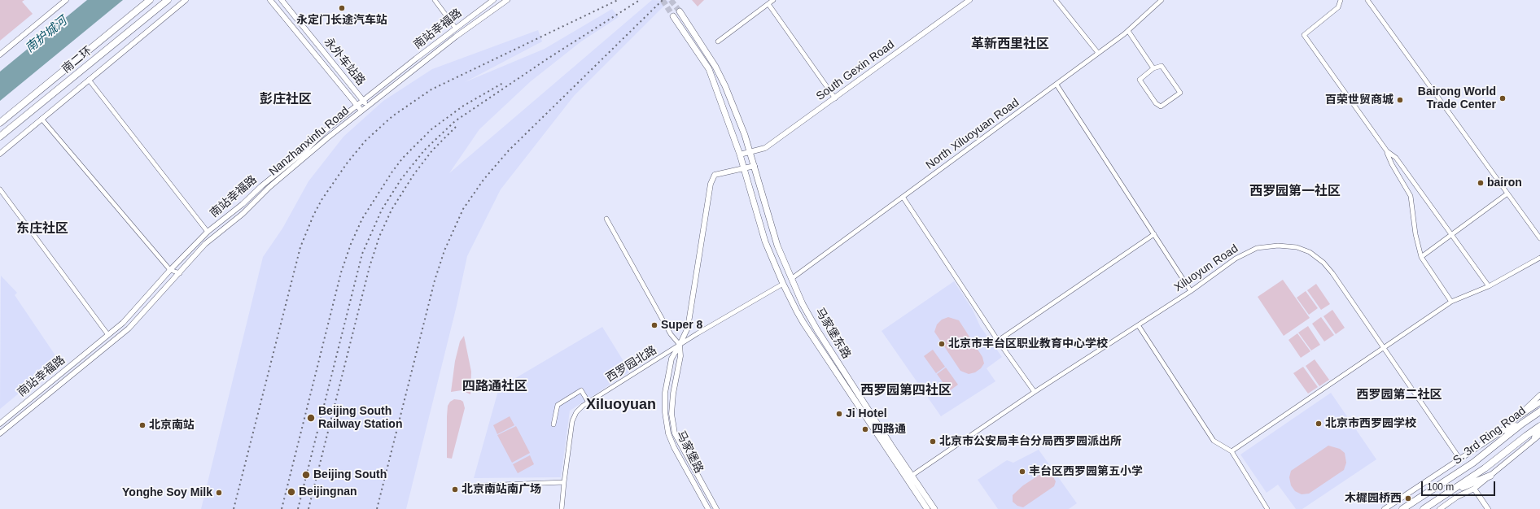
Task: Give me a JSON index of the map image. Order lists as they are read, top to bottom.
{
  "streets": {
    "highway": ["南二环", "S. 3rd Ring Road"],
    "main road": ["马家堡东路"],
    "street": [
      "南站幸福路",
      "永外车站路",
      "South Gexin Road",
      "North Xiluoyuan Road",
      "Nanzhanxinfu Road",
      "Xiluoyun Road",
      "西罗园北路",
      "马家堡路"
    ]
  },
  "crossings": [
    ["南站幸福路", "永外车站路"],
    ["南站幸福路", "Nanzhanxinfu Road"],
    ["永外车站路", "Nanzhanxinfu Road"],
    ["South Gexin Road", "马家堡东路"],
    ["North Xiluoyuan Road", "马家堡东路"],
    ["Xiluoyun Road", "马家堡东路"],
    ["西罗园北路", "马家堡路"]
  ],
  "districts": [
    "革新西里社区",
    "彭庄社区",
    "西罗园第一社区",
    "东庄社区",
    "四路通社区",
    "西罗园第四社区",
    "西罗园第二社区",
    "Xiluoyuan"
  ],
  "water": ["南护城河"],
  "places": [
    "永定门长途汽车站",
    "Bairong World Trade Center",
    "百荣世贸商城",
    "bairon",
    "Super 8",
    "北京市丰台区职业教育中心学校",
    "Ji Hotel",
    "Beijing South Railway Station",
    "北京市西罗园学校",
    "北京南站",
    "四路通",
    "北京市公安局丰台分局西罗园派出所",
    "丰台区西罗园第五小学",
    "Beijing South",
    "北京南站南广场",
    "Beijingnan",
    "Yonghe Soy Milk",
    "木樨园桥西"
  ],
  "scale_bar": "100 m"
}
